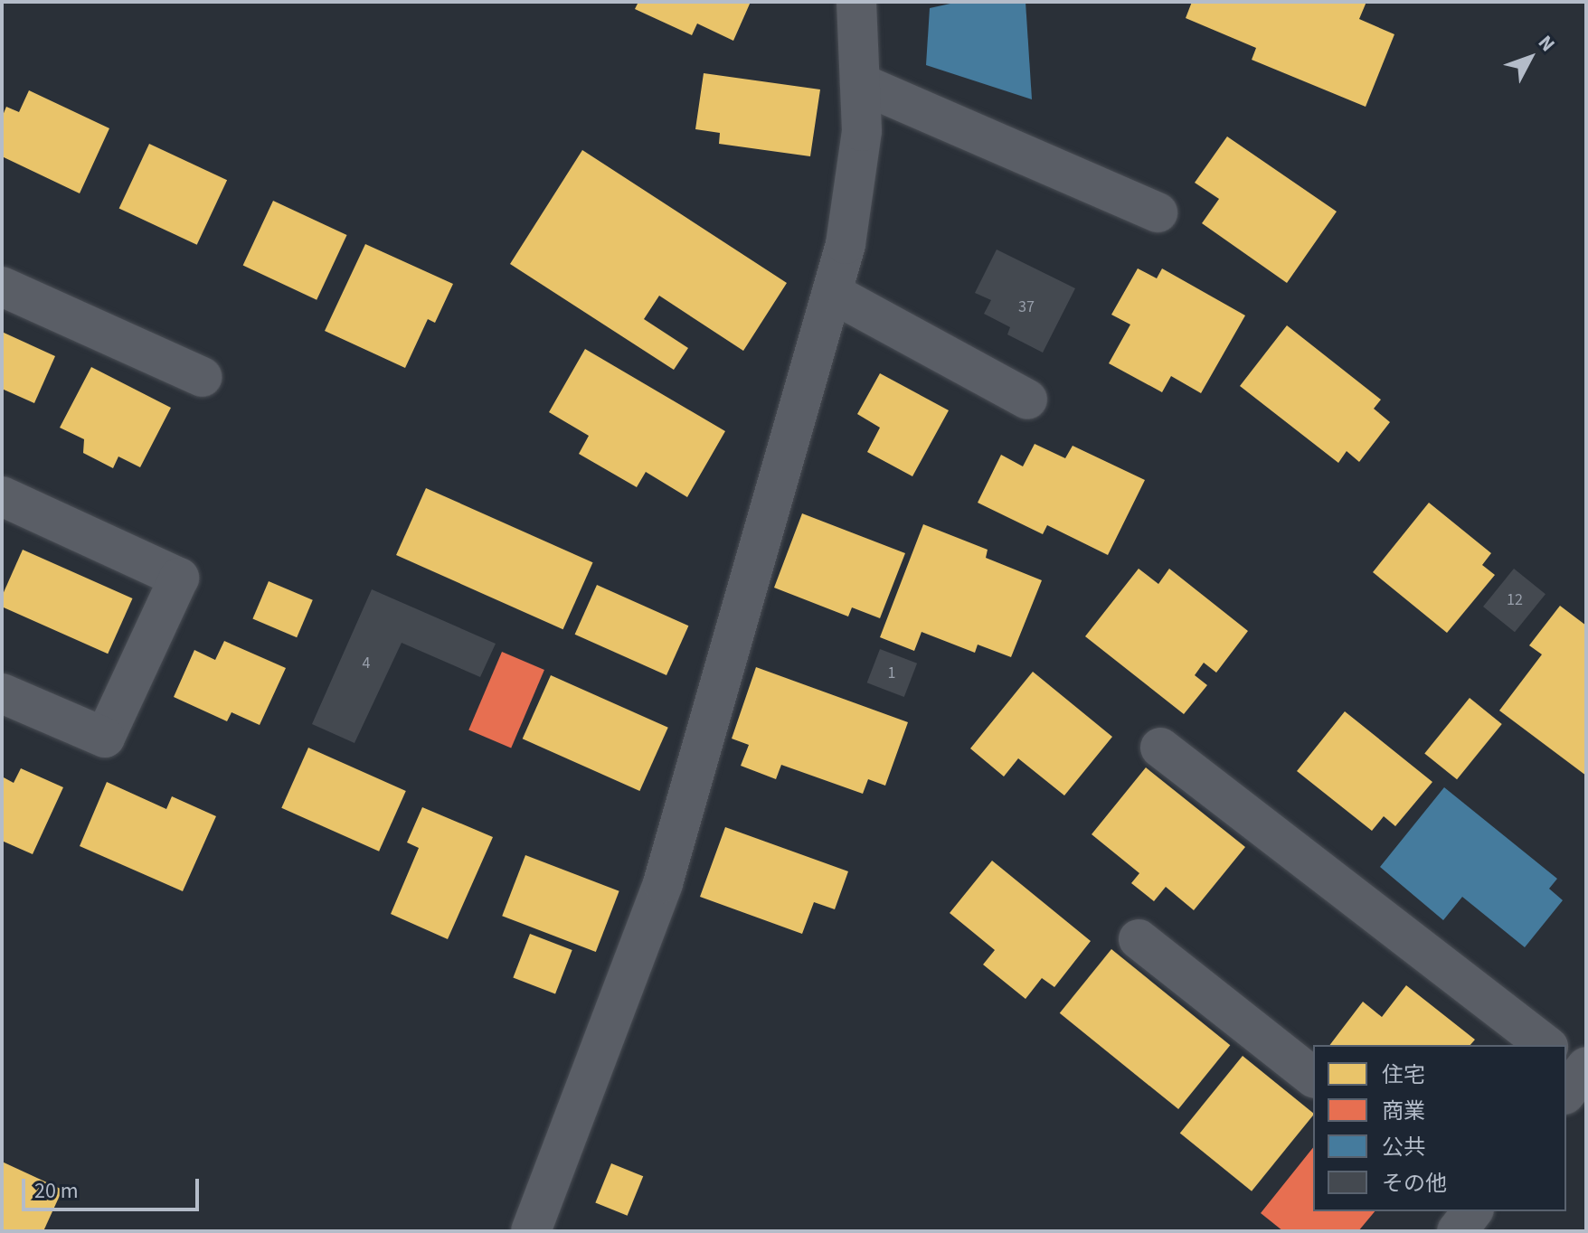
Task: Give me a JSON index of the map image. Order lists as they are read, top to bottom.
{
  "house_numbers": [
    "37",
    "12",
    "4",
    "1"
  ],
  "legend": [
    "住宅",
    "商業",
    "公共",
    "その他"
  ],
  "scale_bar": "20 m",
  "north": "top right"
}
